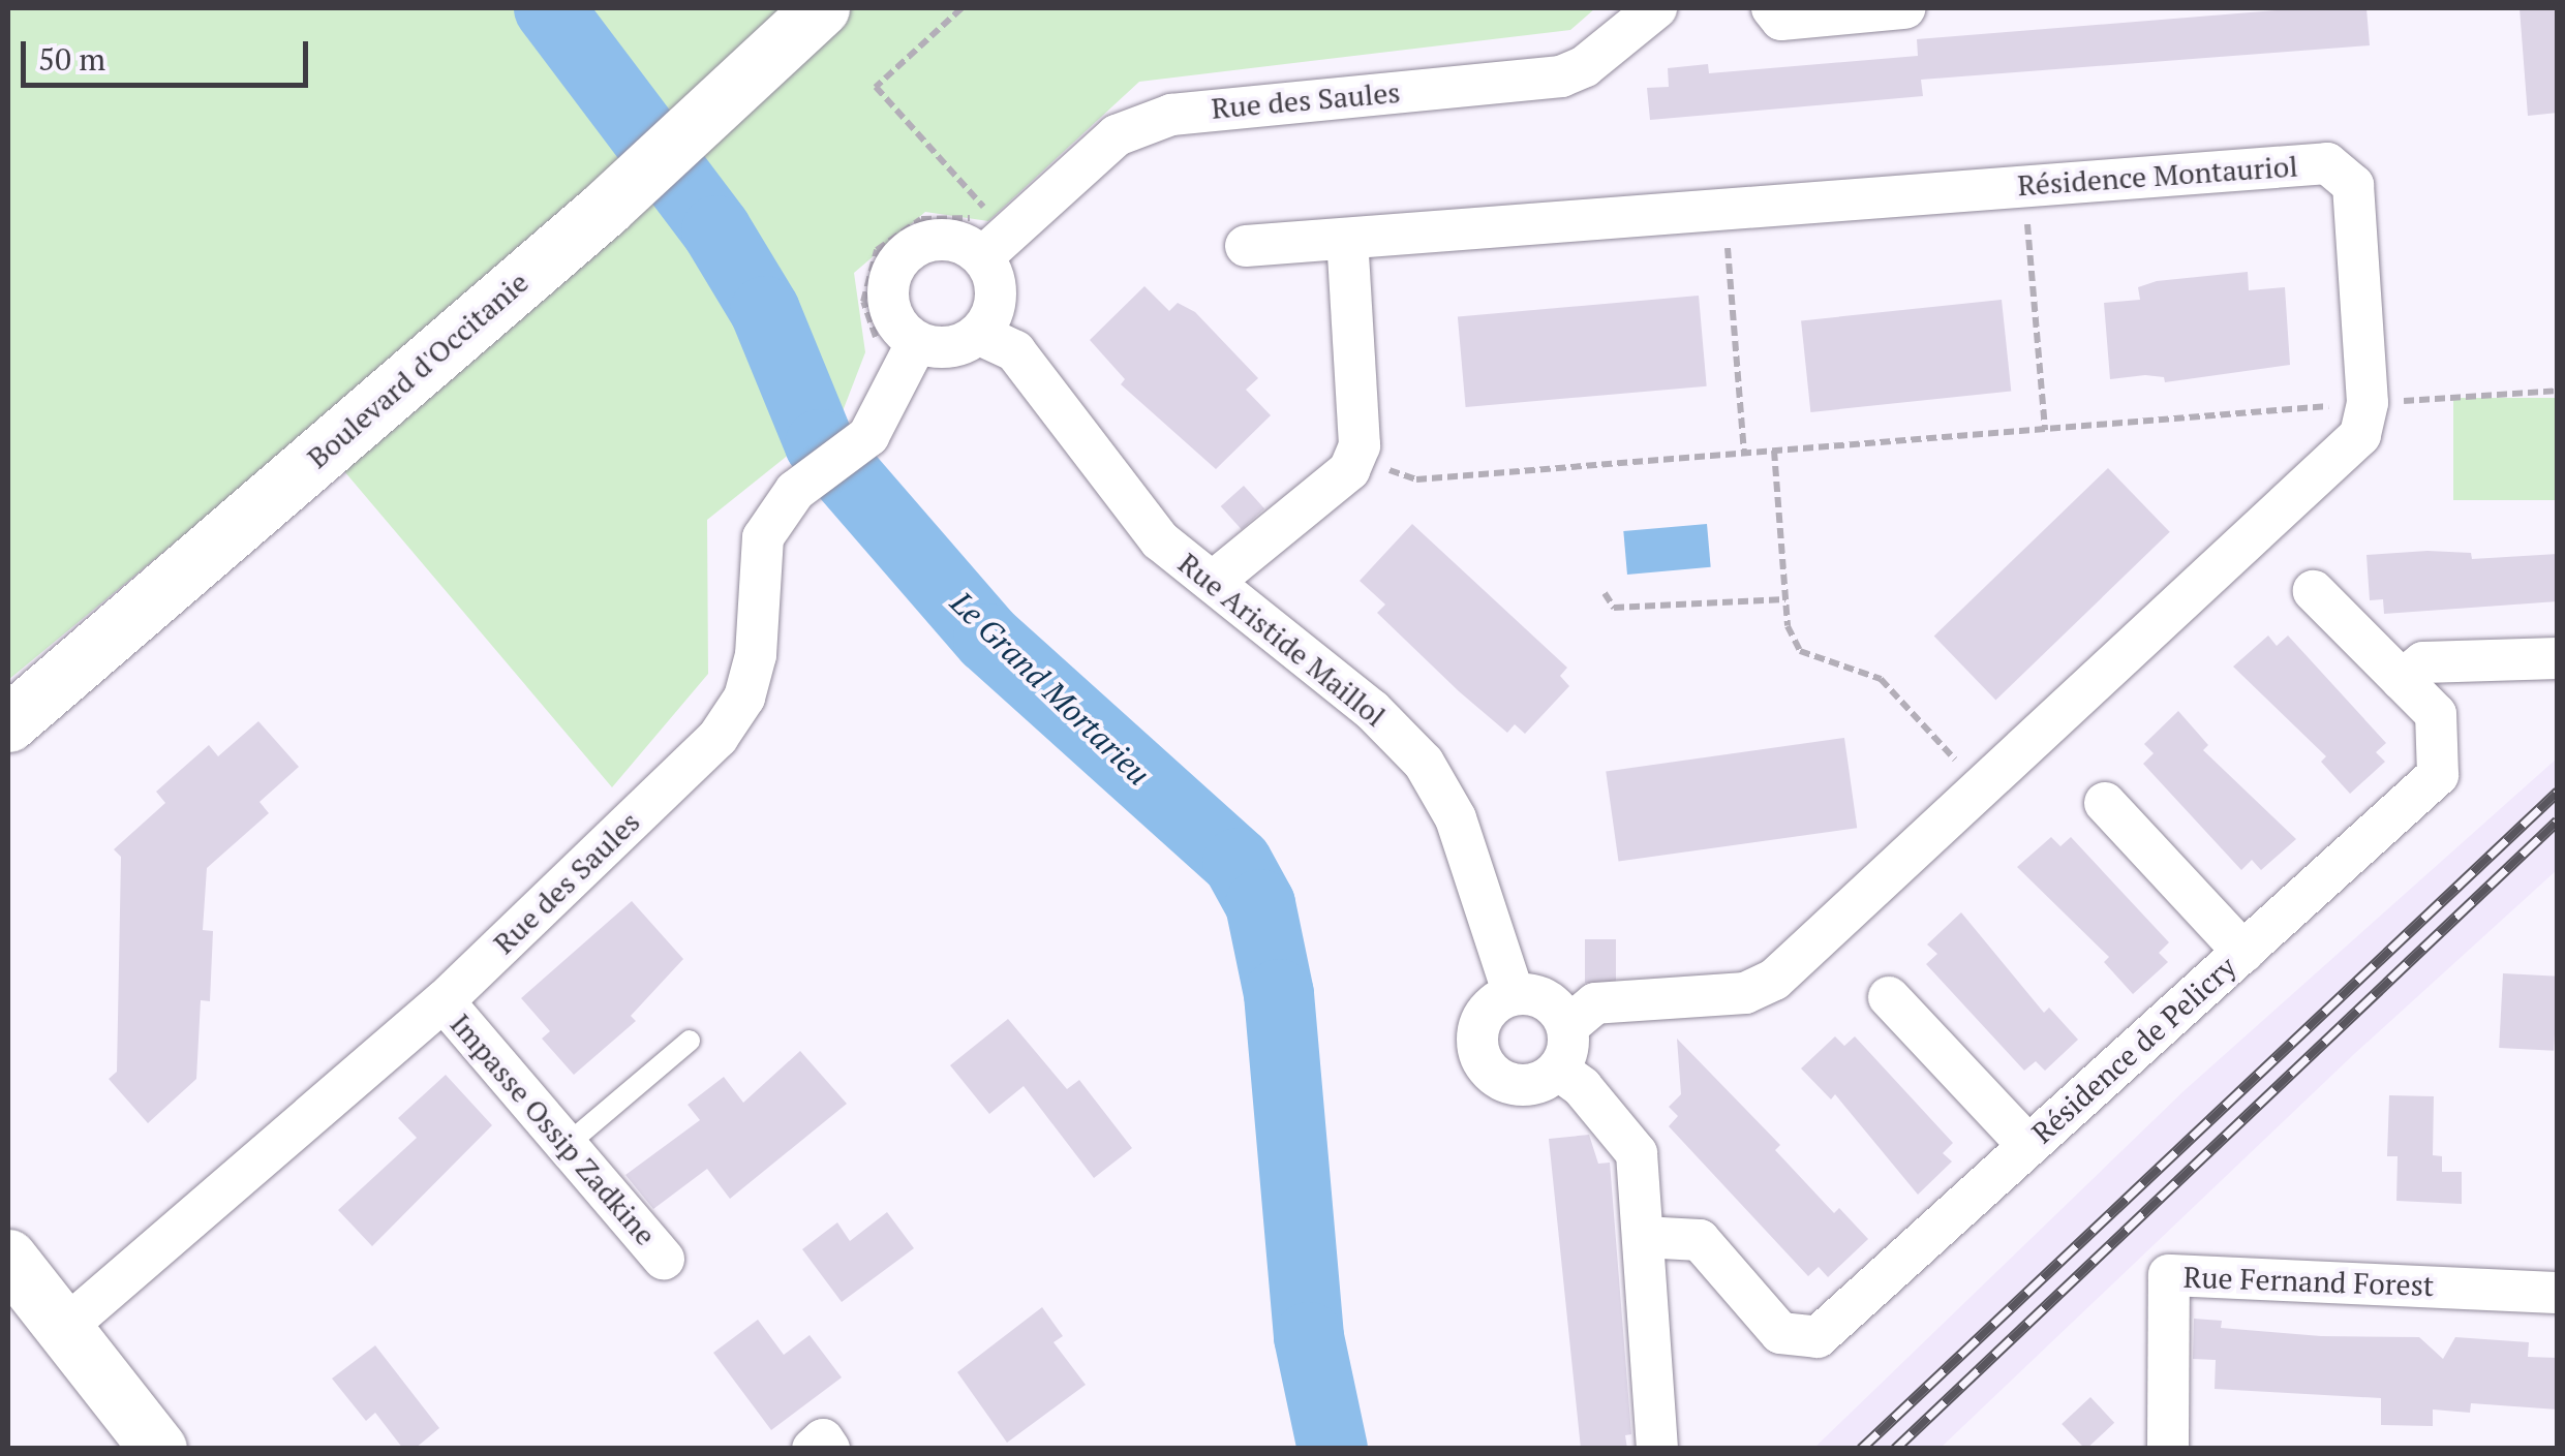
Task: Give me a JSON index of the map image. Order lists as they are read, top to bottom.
{
  "streets": {
    "main road": ["Boulevard d'Occitanie"],
    "street": [
      "Rue des Saules",
      "Résidence Montauriol",
      "Rue Aristide Maillol",
      "Résidence de Pelicry",
      "Impasse Ossip Zadkine",
      "Rue Fernand Forest"
    ]
  },
  "crossings": [
    ["Rue des Saules", "Rue Aristide Maillol"],
    ["Rue des Saules", "Impasse Ossip Zadkine"],
    ["Résidence Montauriol", "Rue Aristide Maillol"]
  ],
  "water": ["Le Grand Mortarieu"],
  "scale_bar": "50 m"
}
